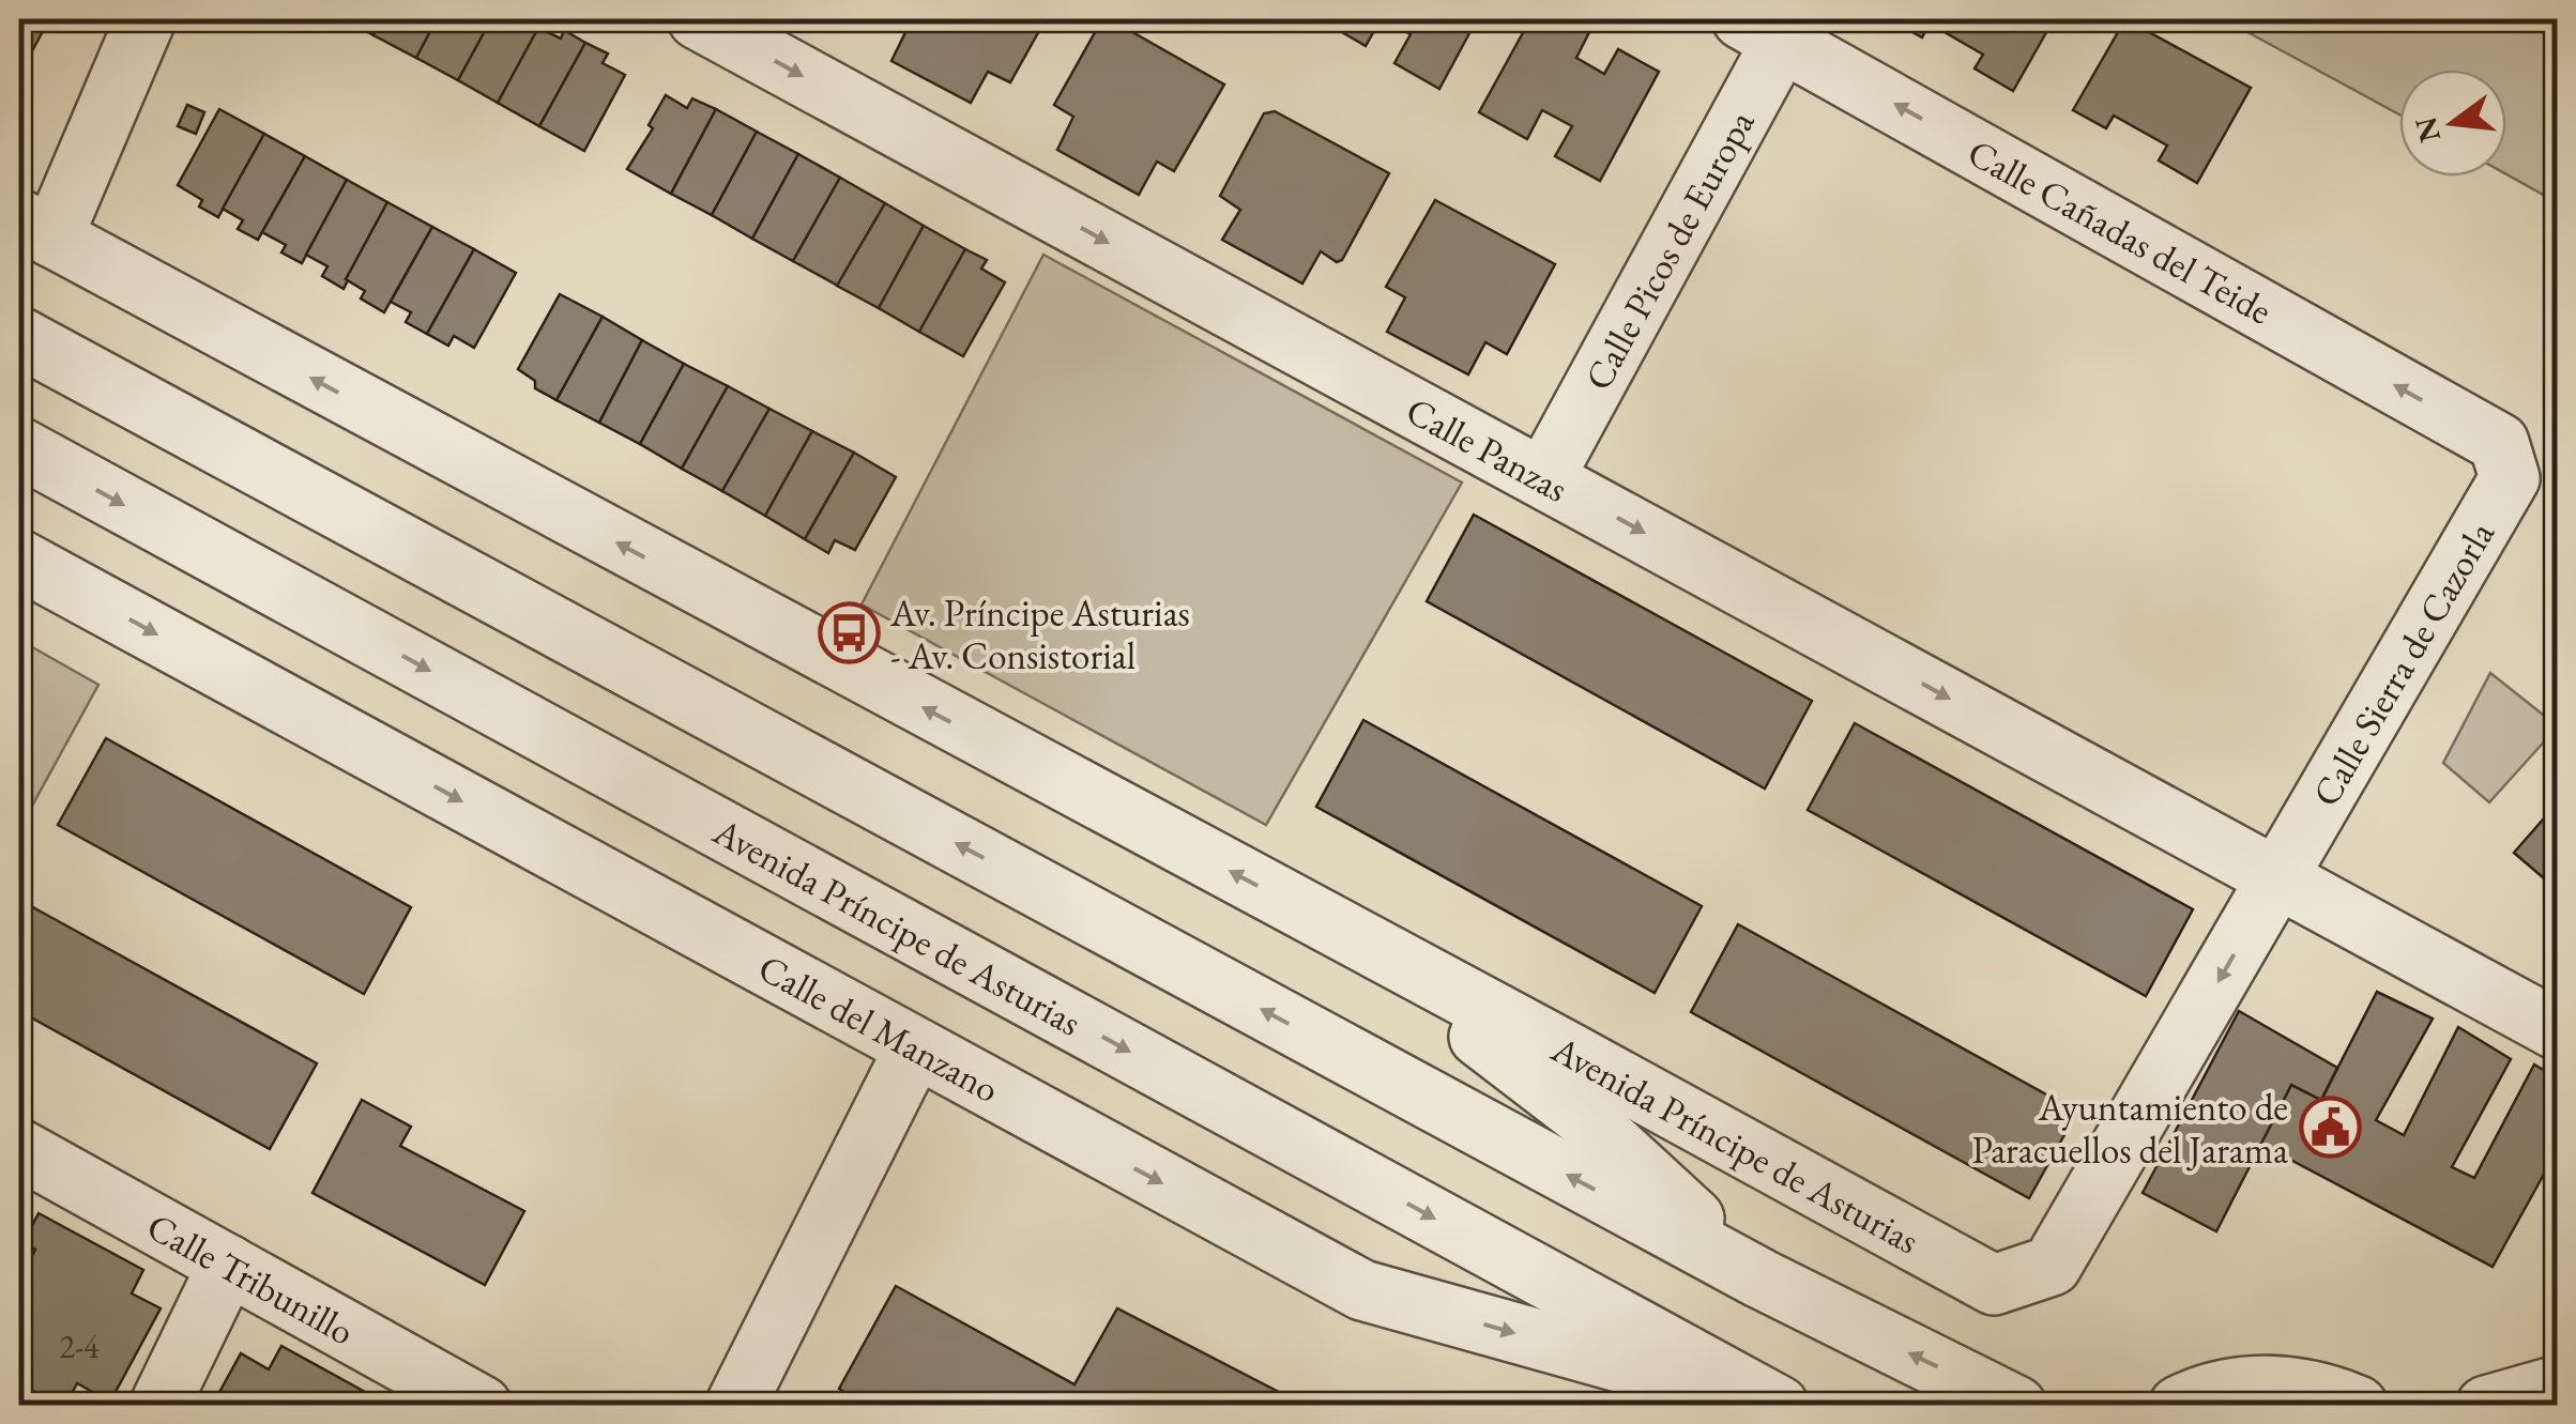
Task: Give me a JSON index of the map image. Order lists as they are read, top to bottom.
{
  "streets": {
    "street": [
      "Calle Cañadas del Teide",
      "Calle Picos de Europa",
      "Calle Panzas",
      "Calle Sierra de Cazorla",
      "Avenida Príncipe de Asturias",
      "Calle del Manzano",
      "Calle Tribunillo"
    ]
  },
  "crossings": [
    ["Calle Cañadas del Teide", "Calle Picos de Europa"],
    ["Calle Cañadas del Teide", "Calle Sierra de Cazorla"],
    ["Calle Picos de Europa", "Calle Panzas"],
    ["Calle Panzas", "Calle Sierra de Cazorla"],
    ["Calle Sierra de Cazorla", "Avenida Príncipe de Asturias"],
    ["Avenida Príncipe de Asturias", "Calle del Manzano"]
  ],
  "one_way": [
    "Calle Cañadas del Teide",
    "Calle Panzas",
    "Calle Sierra de Cazorla",
    "Calle del Manzano"
  ],
  "places": {
    "bus stop": ["Av. Príncipe Asturias - Av. Consistorial"],
    "public building": ["Ayuntamiento de Paracuellos del Jarama"]
  },
  "house_numbers": ["2-4"],
  "north": "left"
}
